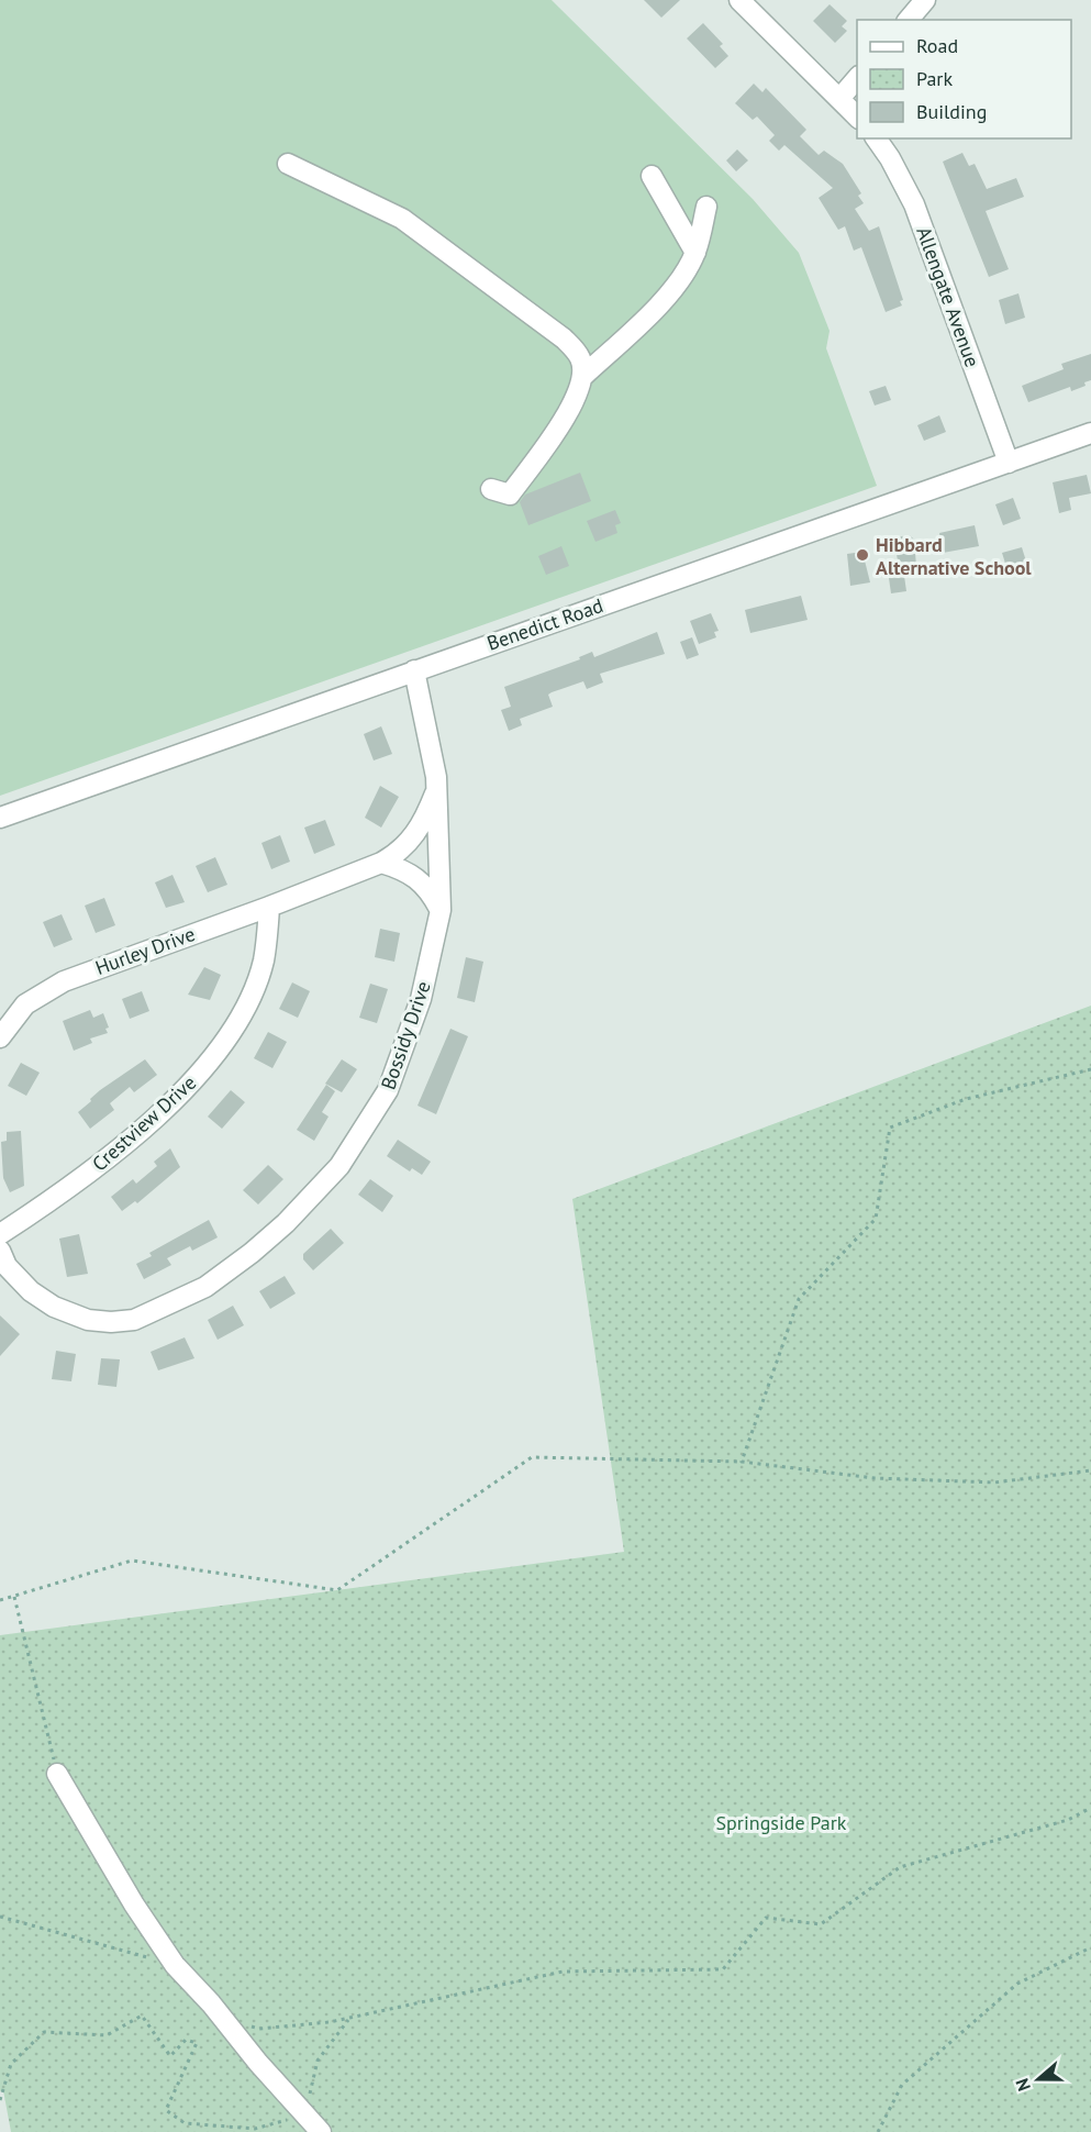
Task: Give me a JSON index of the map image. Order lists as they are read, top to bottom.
{
  "streets": {
    "street": [
      "Allengate Avenue",
      "Benedict Road",
      "Hurley Drive",
      "Bossidy Drive",
      "Crestview Drive"
    ]
  },
  "crossings": [
    ["Allengate Avenue", "Benedict Road"],
    ["Benedict Road", "Bossidy Drive"],
    ["Hurley Drive", "Crestview Drive"]
  ],
  "parks": ["Springside Park"],
  "places": ["Hibbard Alternative School"],
  "legend": ["Road", "Park", "Building"],
  "north": "left"
}
